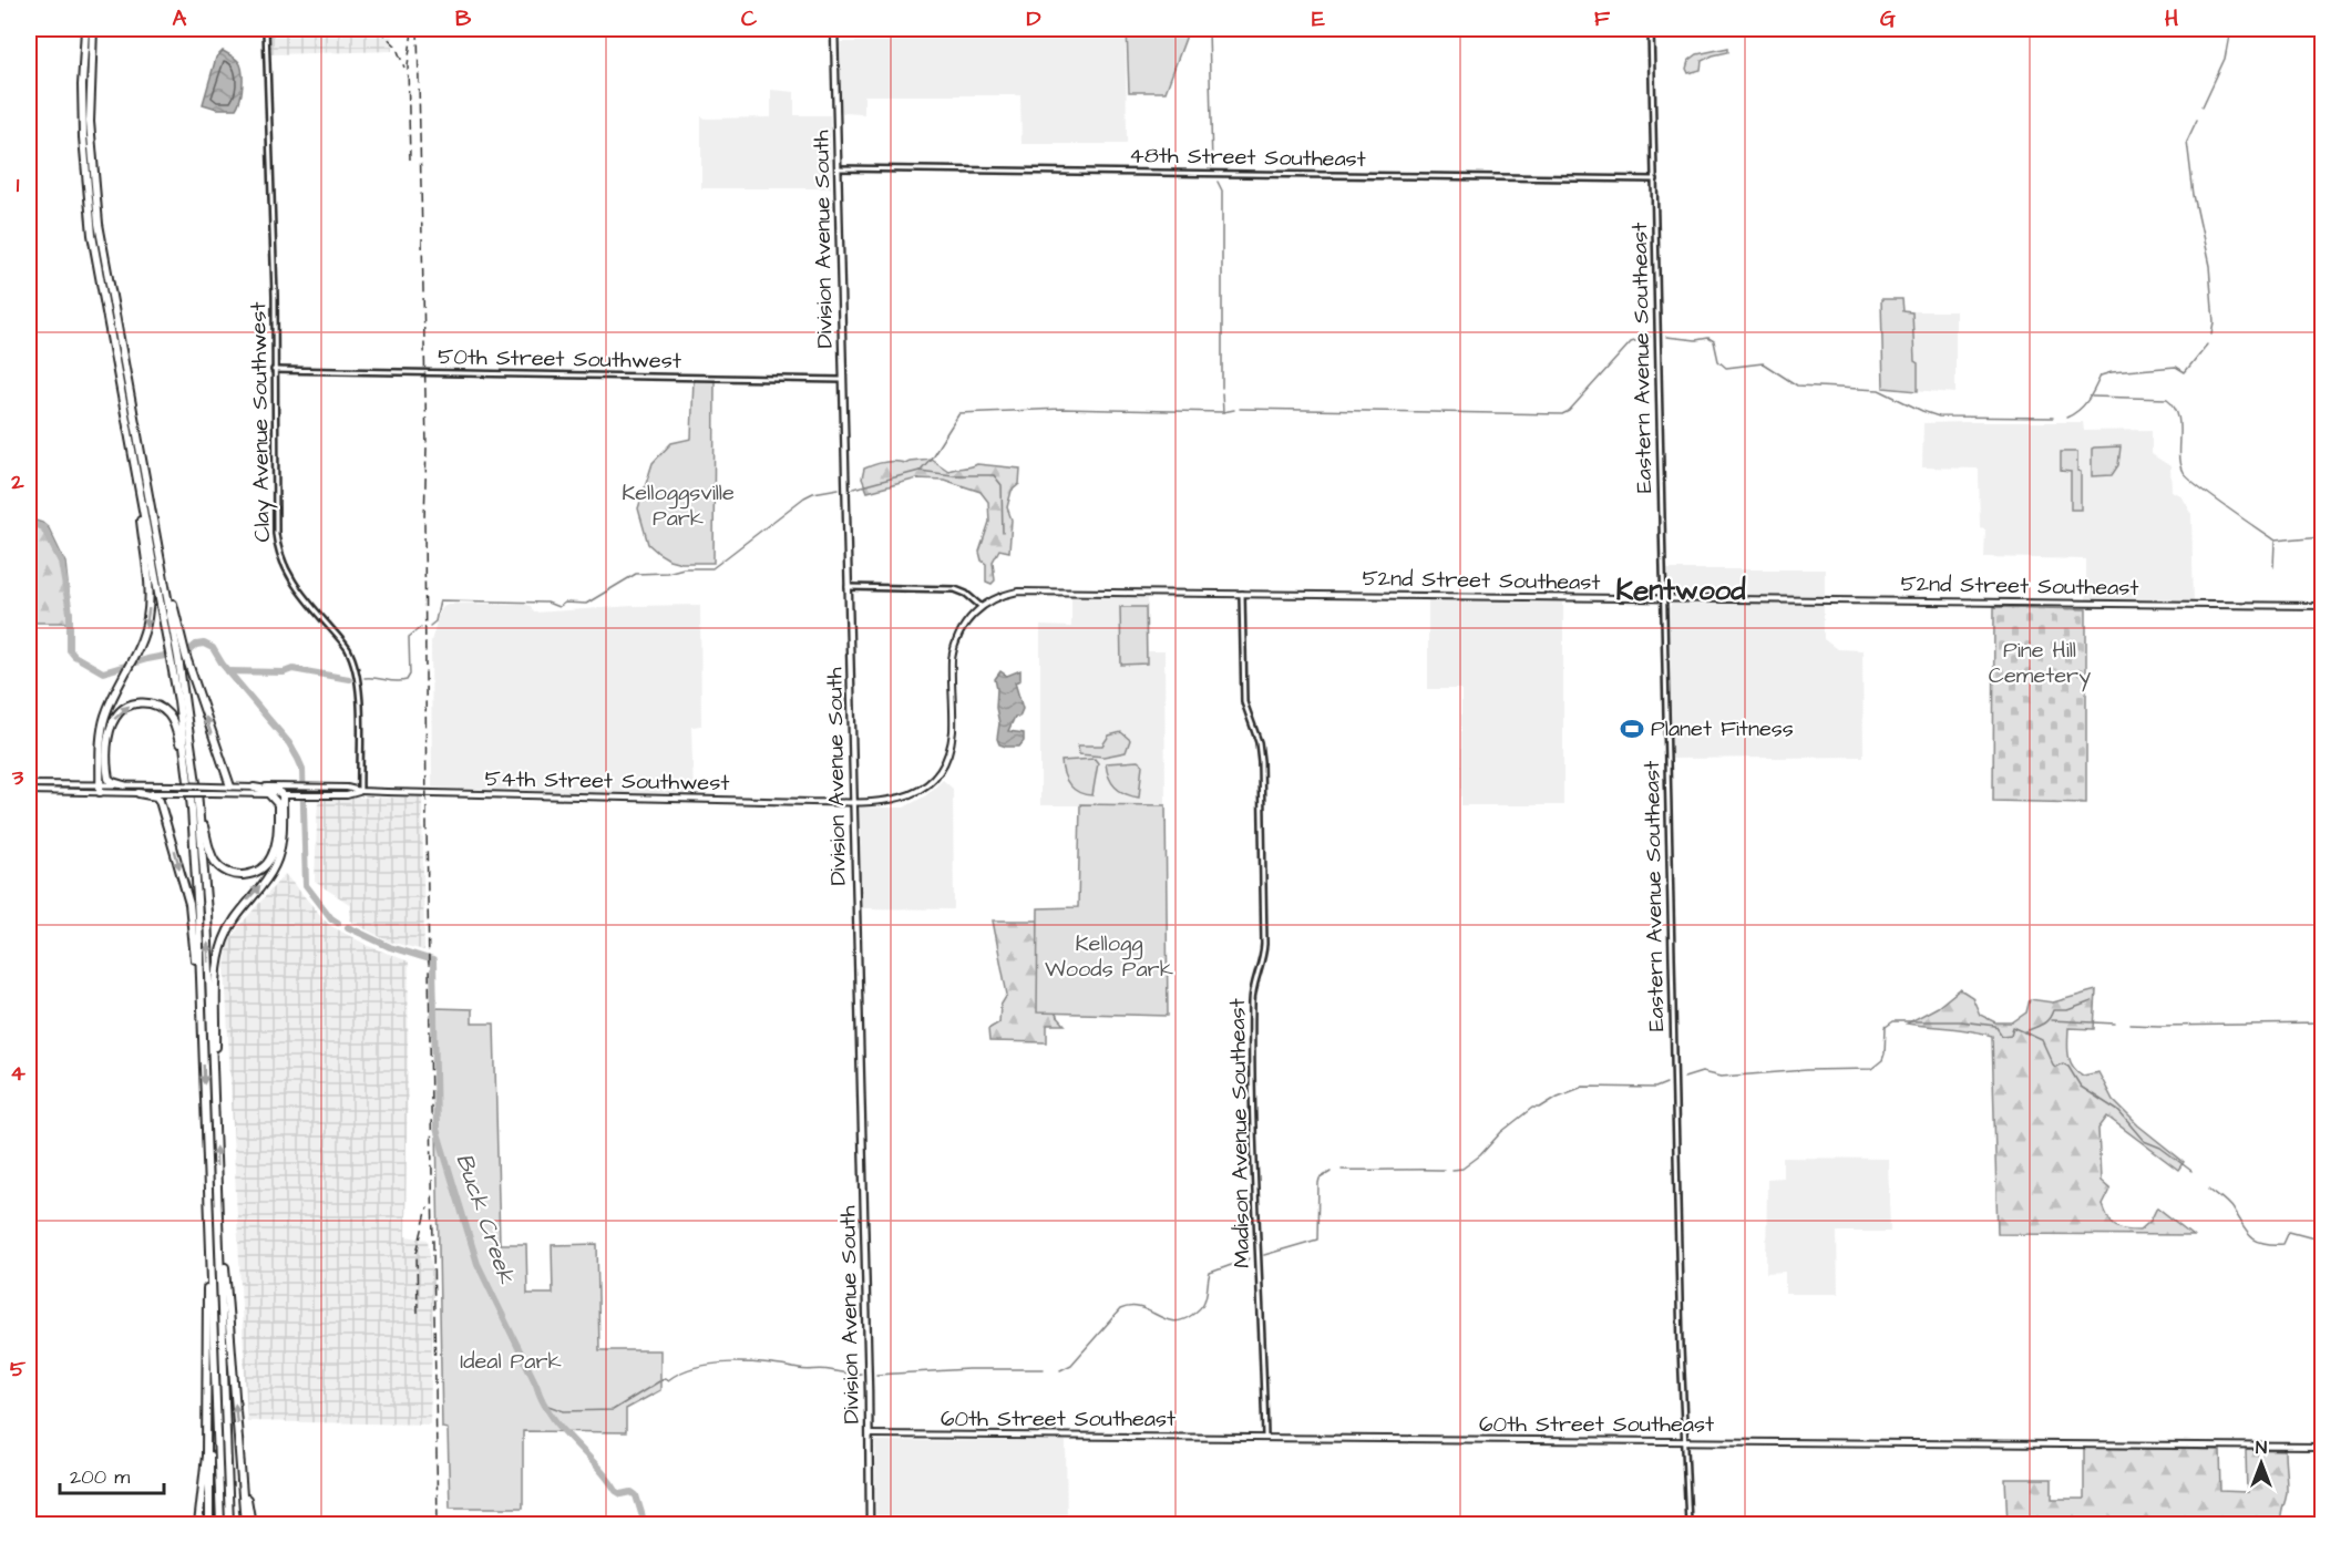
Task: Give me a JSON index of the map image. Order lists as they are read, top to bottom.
{
  "streets": {
    "main road": [
      "Division Avenue South",
      "52nd Street Southeast",
      "54th Street Southwest",
      "60th Street Southeast"
    ],
    "street": [
      "48th Street Southeast",
      "Eastern Avenue Southeast",
      "50th Street Southwest",
      "Clay Avenue Southwest",
      "Madison Avenue Southeast"
    ]
  },
  "crossings": [
    ["48th Street Southeast", "Division Avenue South"],
    ["48th Street Southeast", "Eastern Avenue Southeast"],
    ["Division Avenue South", "50th Street Southwest"],
    ["Division Avenue South", "54th Street Southwest"],
    ["Division Avenue South", "60th Street Southeast"],
    ["Eastern Avenue Southeast", "52nd Street Southeast"],
    ["Eastern Avenue Southeast", "60th Street Southeast"],
    ["50th Street Southwest", "Clay Avenue Southwest"],
    ["Clay Avenue Southwest", "54th Street Southwest"],
    ["52nd Street Southeast", "54th Street Southwest"],
    ["52nd Street Southeast", "Madison Avenue Southeast"],
    ["Madison Avenue Southeast", "60th Street Southeast"]
  ],
  "districts": ["Kentwood"],
  "water": ["Buck Creek"],
  "parks": [
    "Kelloggsville Park",
    "Pine Hill Cemetery",
    "Kellogg Woods Park",
    "Ideal Park"
  ],
  "places": {
    "sports": ["Planet Fitness"]
  },
  "scale_bar": "200 m",
  "north": "top",
  "grid": {
    "columns": [
      "A",
      "B",
      "C",
      "D",
      "E",
      "F",
      "G",
      "H"
    ],
    "rows": [
      "1",
      "2",
      "3",
      "4",
      "5"
    ]
  }
}
